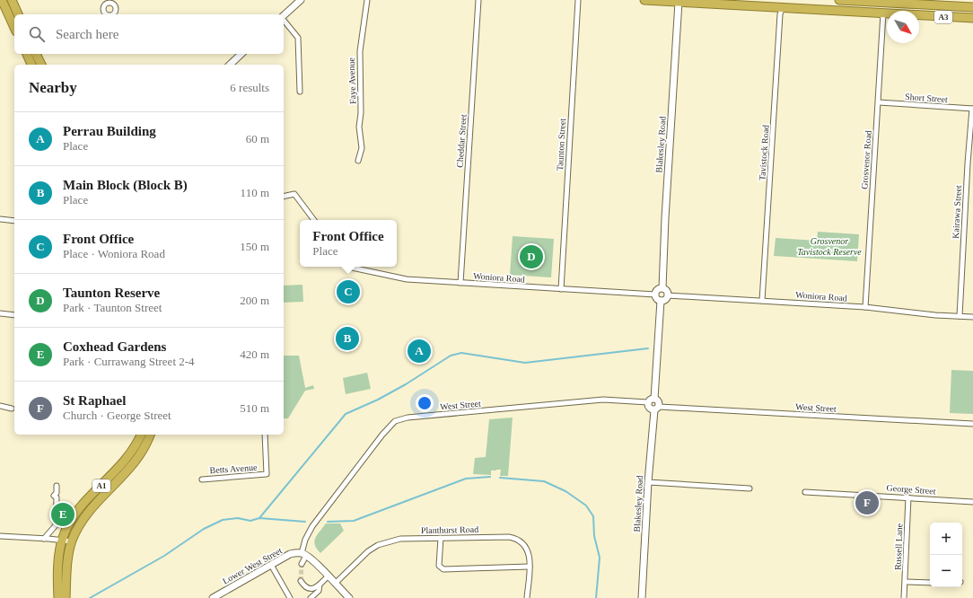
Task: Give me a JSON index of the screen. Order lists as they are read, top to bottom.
{
  "streets": {
    "highway": ["A3", "A1"],
    "street": [
      "Faye Avenue",
      "Short Street",
      "Cheddar Street",
      "Taunton Street",
      "Blakesley Road",
      "Tavistock Road",
      "Grosvenor Road",
      "Kairawa Street",
      "Woniora Road",
      "West Street",
      "Betts Avenue",
      "George Street",
      "Planthurst Road",
      "Russell Lane",
      "Lower West Street"
    ]
  },
  "crossings": [
    ["A3", "Blakesley Road"],
    ["A3", "Tavistock Road"],
    ["A3", "Grosvenor Road"],
    ["Short Street", "Grosvenor Road"],
    ["Short Street", "Kairawa Street"],
    ["Cheddar Street", "Woniora Road"],
    ["Taunton Street", "Woniora Road"],
    ["Blakesley Road", "Woniora Road"],
    ["Blakesley Road", "West Street"],
    ["Tavistock Road", "Woniora Road"],
    ["Grosvenor Road", "Woniora Road"],
    ["Kairawa Street", "Woniora Road"],
    ["West Street", "Lower West Street"],
    ["George Street", "Russell Lane"]
  ],
  "parks": ["Grosvenor Tavistock Reserve"],
  "north": "bottom right",
  "page": {
    "search": "Search here",
    "heading": ["Nearby", "6 results"],
    "list": [
      {
        "mark": "A",
        "name": "Perrau Building",
        "note": "Place",
        "value": "60 m"
      },
      {
        "mark": "B",
        "name": "Main Block (Block B)",
        "note": "Place",
        "value": "110 m"
      },
      {
        "mark": "C",
        "name": "Front Office",
        "note": "Place · Woniora Road",
        "value": "150 m"
      },
      {
        "mark": "D",
        "name": "Taunton Reserve",
        "note": "Park · Taunton Street",
        "value": "200 m"
      },
      {
        "mark": "E",
        "name": "Coxhead Gardens",
        "note": "Park · Currawang Street 2-4",
        "value": "420 m"
      },
      {
        "mark": "F",
        "name": "St Raphael",
        "note": "Church · George Street",
        "value": "510 m"
      }
    ],
    "popup": ["Front Office", "Place"],
    "pins": [
      "D",
      "C",
      "B",
      "A",
      "F",
      "E"
    ],
    "map_buttons": ["+", "−"]
  }
}
